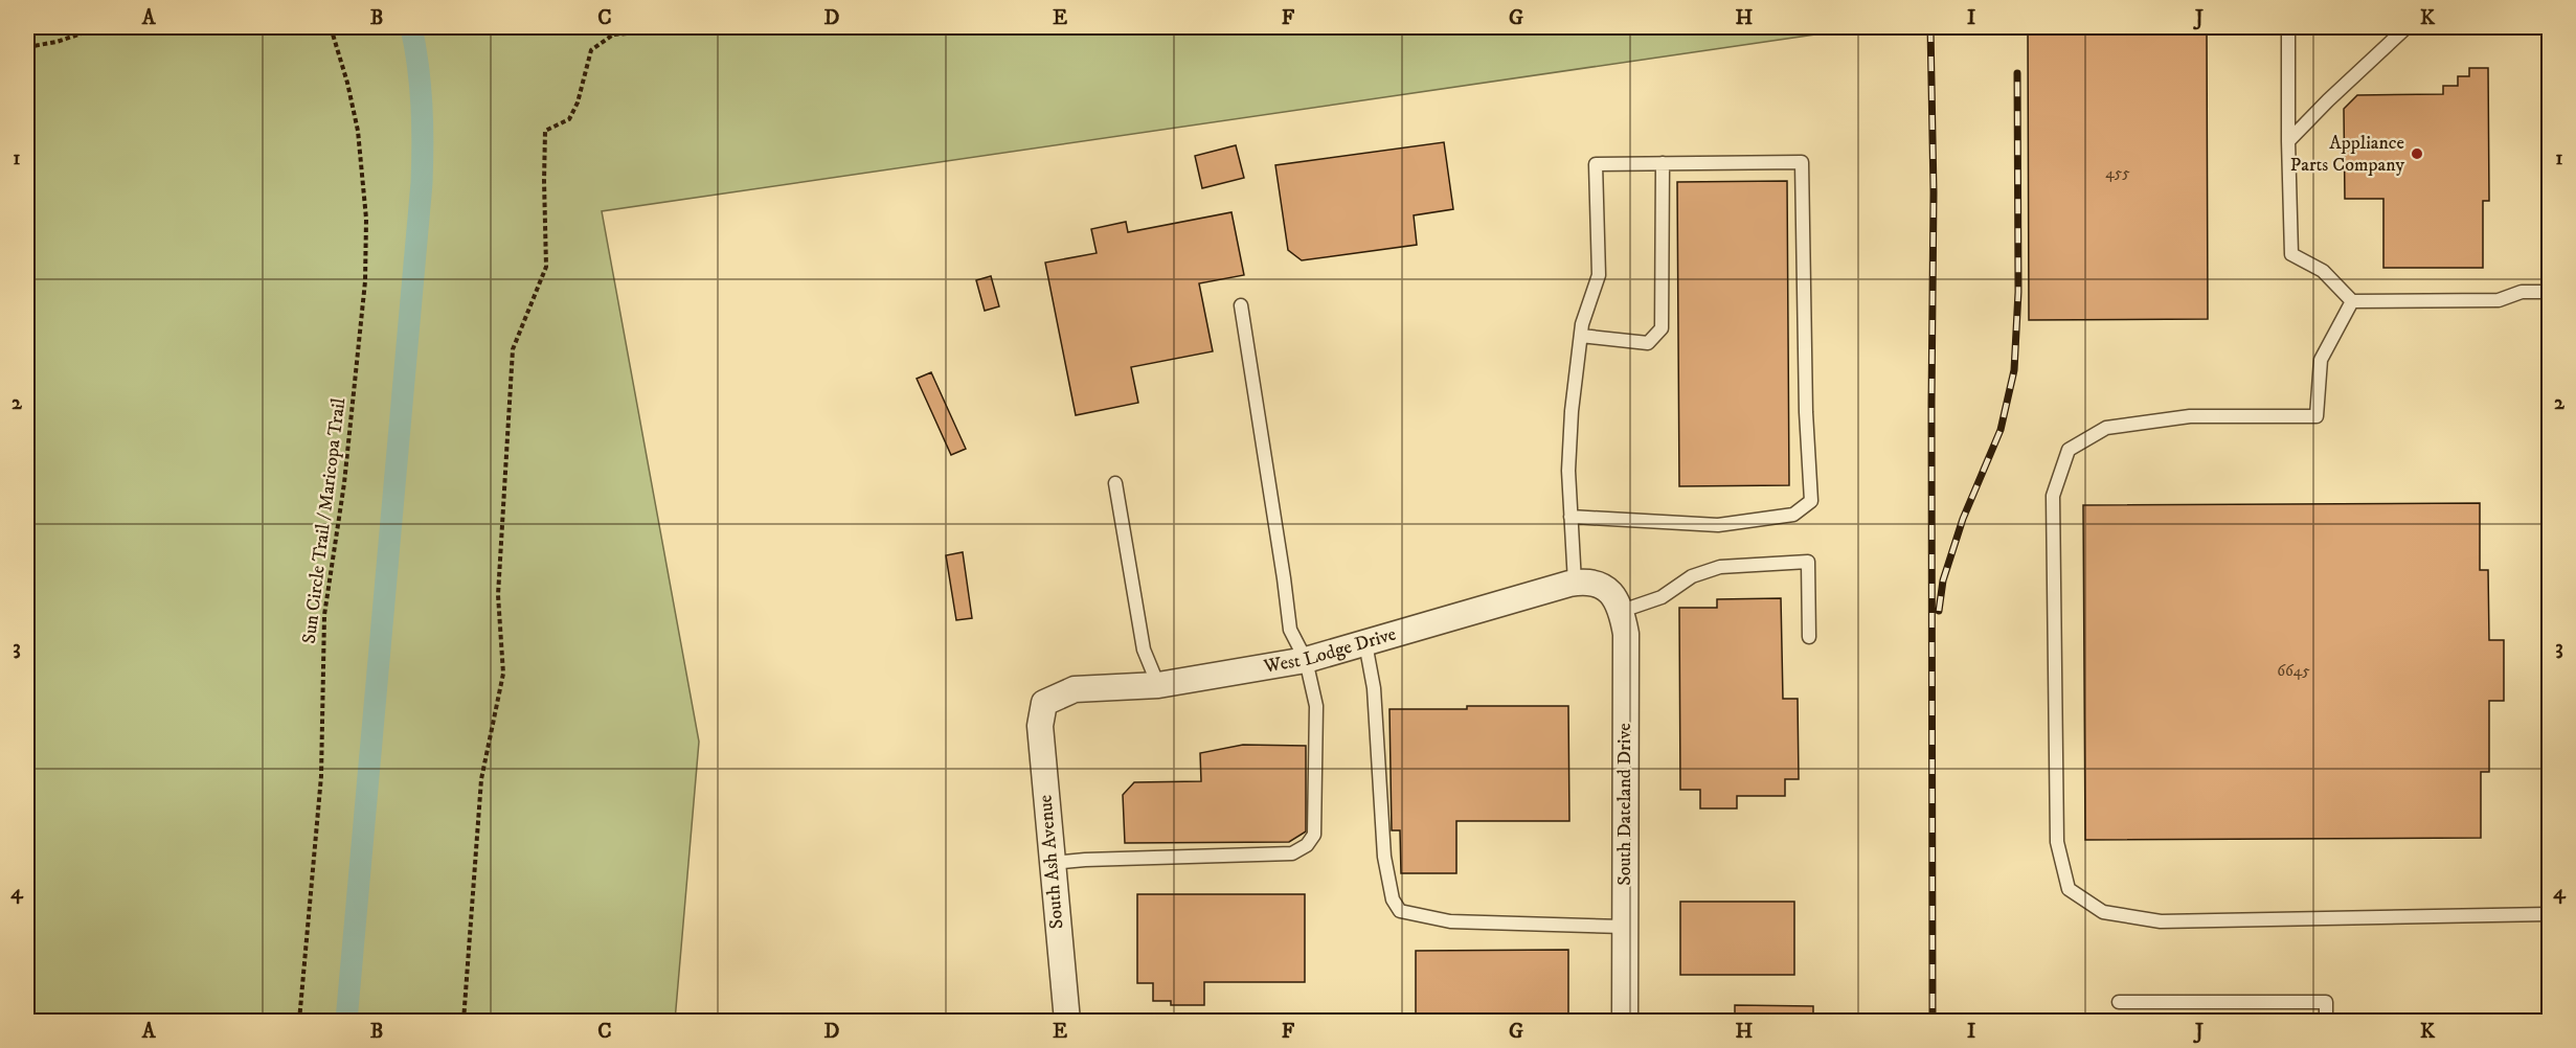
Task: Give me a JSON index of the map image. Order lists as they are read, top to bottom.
{
  "streets": {
    "street": ["West Lodge Drive", "South Dateland Drive", "South Ash Avenue"],
    "path": ["Sun Circle Trail / Maricopa Trail"]
  },
  "crossings": [
    ["West Lodge Drive", "South Dateland Drive"],
    ["West Lodge Drive", "South Ash Avenue"]
  ],
  "places": ["Appliance Parts Company"],
  "house_numbers": ["455", "6645"],
  "grid": {
    "columns": [
      "A",
      "B",
      "C",
      "D",
      "E",
      "F",
      "G",
      "H",
      "I",
      "J",
      "K"
    ],
    "rows": [
      "1",
      "2",
      "3",
      "4"
    ]
  }
}
